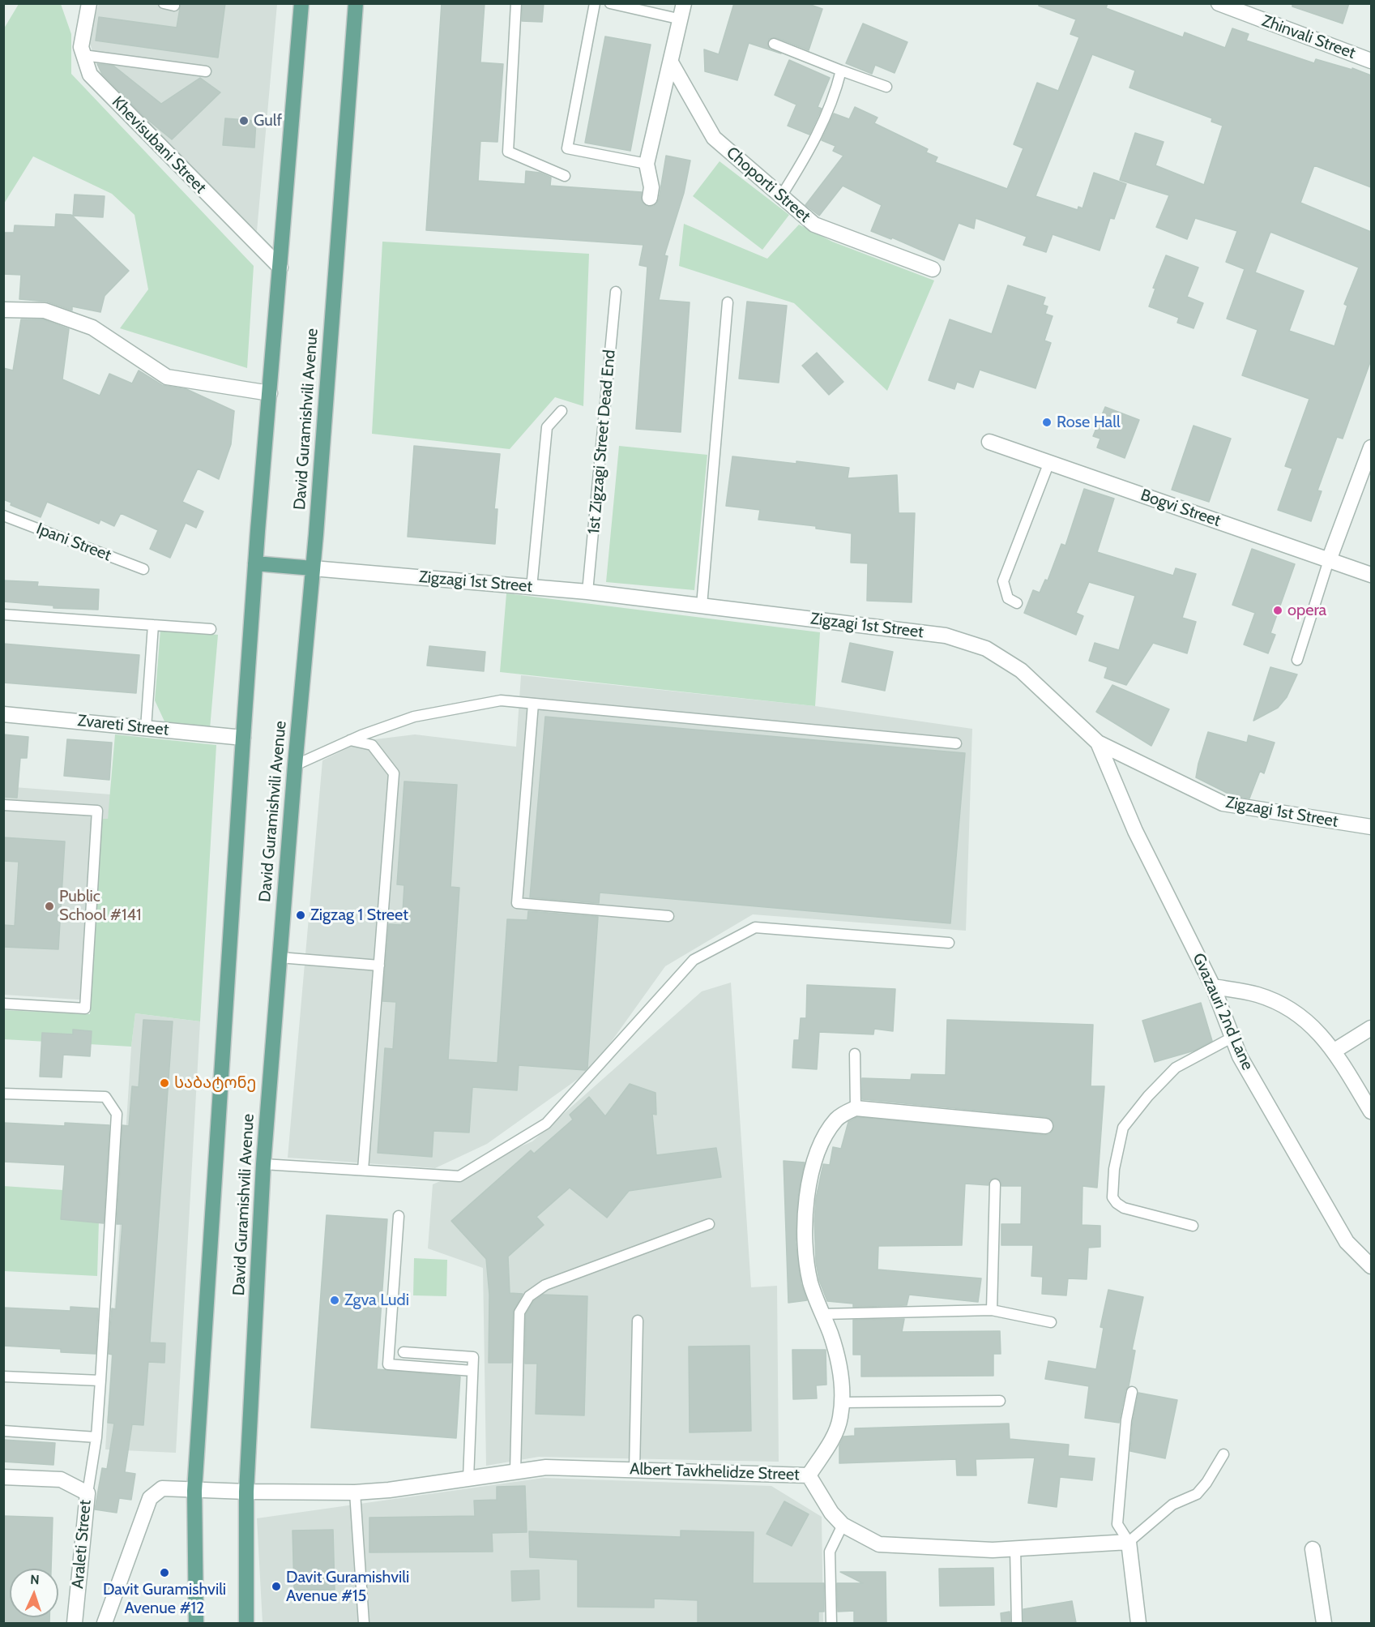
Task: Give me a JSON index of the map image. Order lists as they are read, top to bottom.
{
  "streets": {
    "main road": ["David Guramishvili Avenue"],
    "street": [
      "Zhinvali Street",
      "Khevisubani Street",
      "Choporti Street",
      "Bogvi Street",
      "Zigzagi 1st Street",
      "Zvareti Street",
      "Gvazauri 2nd Lane",
      "Albert Tavkhelidze Street",
      "Araleti Street"
    ],
    "lane": ["1st Zigzagi Street Dead End", "Ipani Street"]
  },
  "crossings": [
    ["Khevisubani Street", "David Guramishvili Avenue"],
    ["David Guramishvili Avenue", "Zigzagi 1st Street"],
    ["David Guramishvili Avenue", "Zvareti Street"],
    ["David Guramishvili Avenue", "Albert Tavkhelidze Street"],
    ["1st Zigzagi Street Dead End", "Zigzagi 1st Street"],
    ["Zigzagi 1st Street", "Gvazauri 2nd Lane"]
  ],
  "places": [
    "Gulf",
    "Rose Hall",
    "opera",
    "Public School #141",
    "Zigzag 1 Street",
    "საბატონე",
    "Zgva Ludi",
    "Davit Guramishvili Avenue #12",
    "Davit Guramishvili Avenue #15"
  ],
  "north": "top"
}
